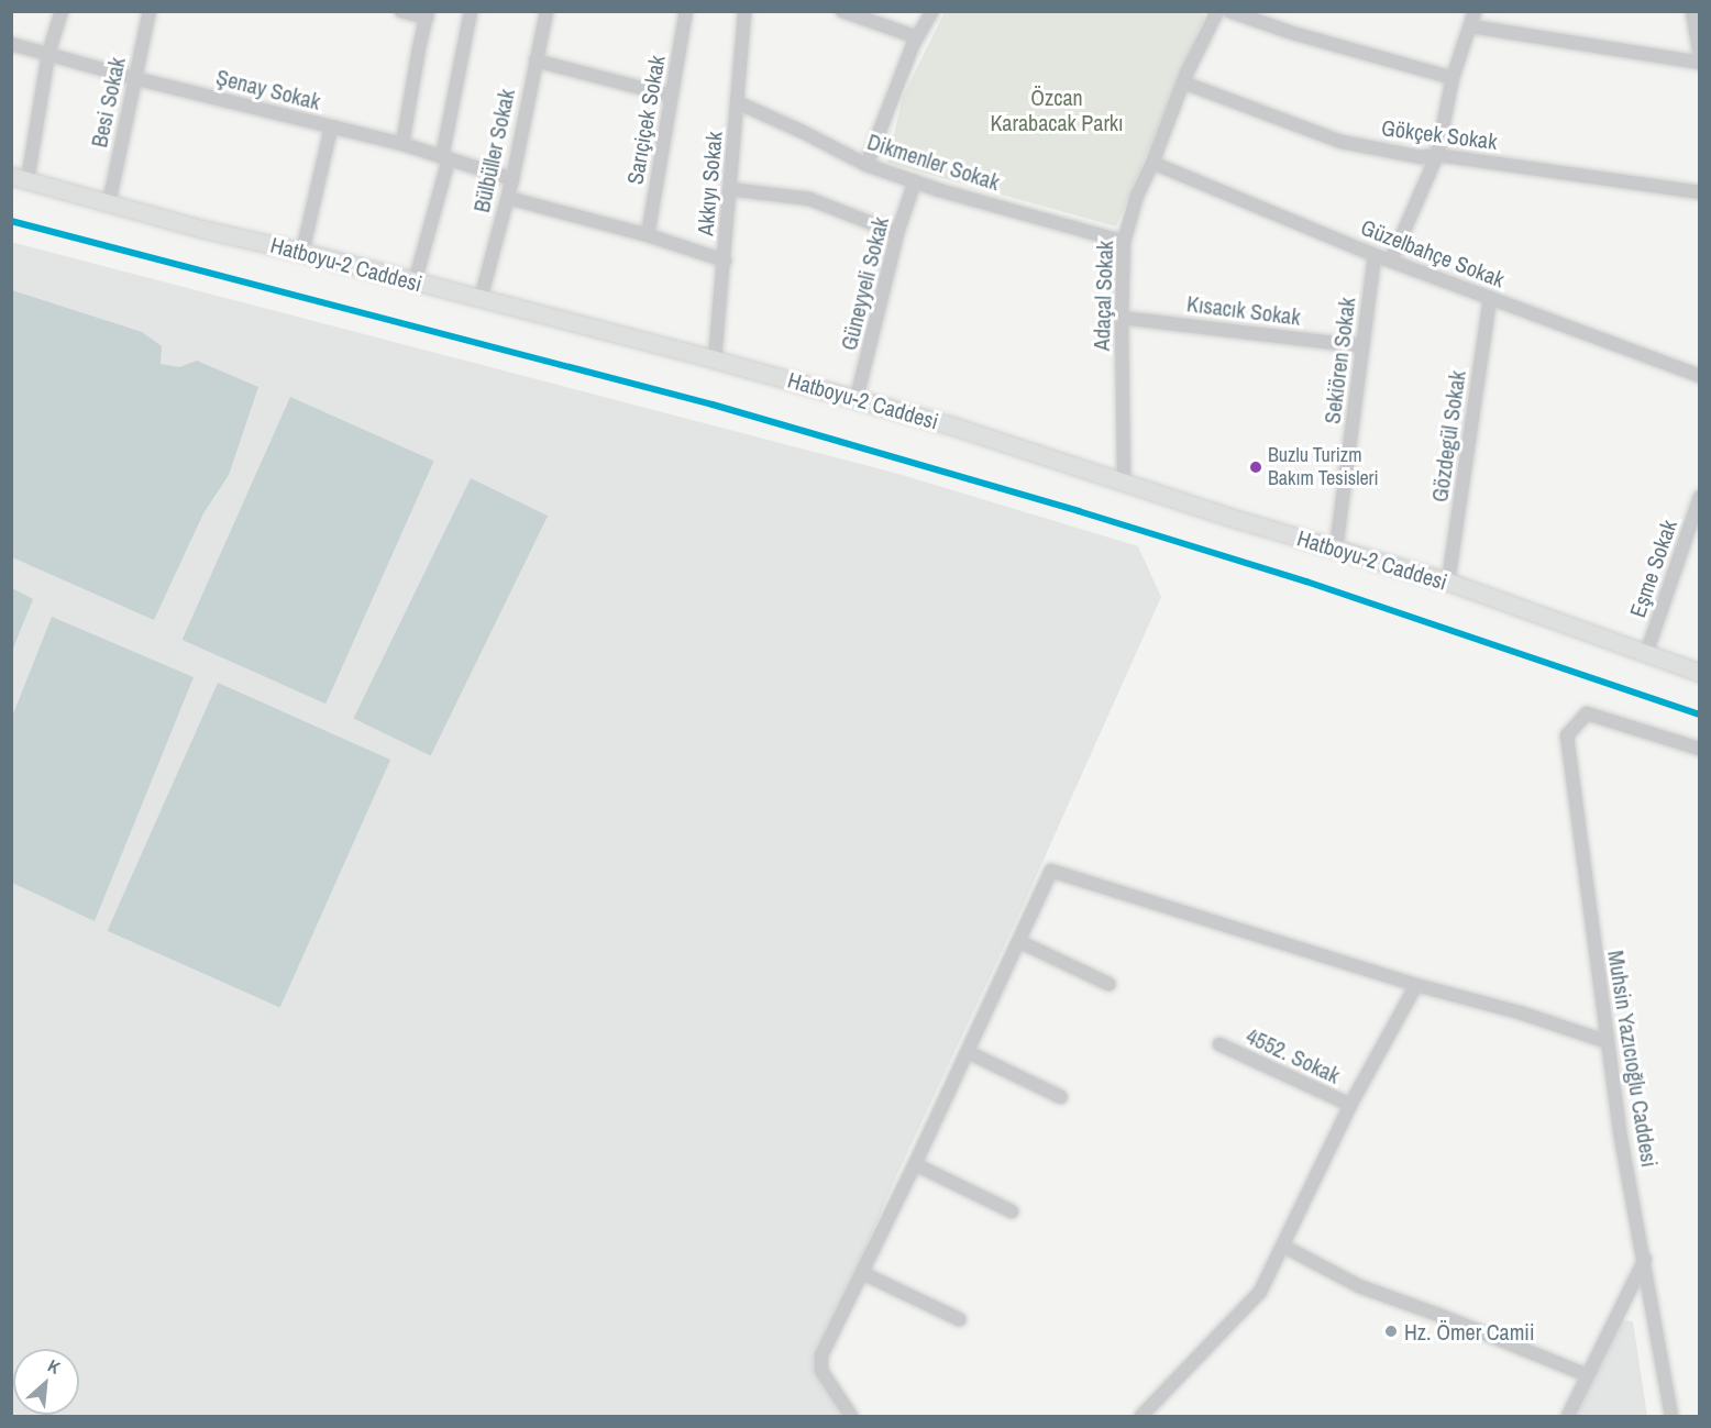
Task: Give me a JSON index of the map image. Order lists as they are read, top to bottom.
{
  "streets": {
    "main road": ["Hatboyu-2 Caddesi"],
    "street": [
      "Şenay Sokak",
      "Besi Sokak",
      "Sarıçiçek Sokak",
      "Gökçek Sokak",
      "Bülbüller Sokak",
      "Dikmenler Sokak",
      "Akkıyı Sokak",
      "Güzelbahçe Sokak",
      "Güneyyeli Sokak",
      "Adaçal Sokak",
      "Kısacık Sokak",
      "Sekiören Sokak",
      "Gözdegül Sokak",
      "Eşme Sokak",
      "4552. Sokak",
      "Muhsin Yazıcıoğlu Caddesi"
    ]
  },
  "crossings": [
    ["Şenay Sokak", "Besi Sokak"],
    ["Şenay Sokak", "Bülbüller Sokak"],
    ["Besi Sokak", "Hatboyu-2 Caddesi"],
    ["Gökçek Sokak", "Adaçal Sokak"],
    ["Bülbüller Sokak", "Hatboyu-2 Caddesi"],
    ["Dikmenler Sokak", "Akkıyı Sokak"],
    ["Dikmenler Sokak", "Güneyyeli Sokak"],
    ["Dikmenler Sokak", "Adaçal Sokak"],
    ["Akkıyı Sokak", "Hatboyu-2 Caddesi"],
    ["Güzelbahçe Sokak", "Adaçal Sokak"],
    ["Güzelbahçe Sokak", "Sekiören Sokak"],
    ["Güzelbahçe Sokak", "Gözdegül Sokak"],
    ["Hatboyu-2 Caddesi", "Güneyyeli Sokak"],
    ["Hatboyu-2 Caddesi", "Adaçal Sokak"],
    ["Hatboyu-2 Caddesi", "Sekiören Sokak"],
    ["Hatboyu-2 Caddesi", "Gözdegül Sokak"],
    ["Hatboyu-2 Caddesi", "Eşme Sokak"],
    ["Adaçal Sokak", "Kısacık Sokak"],
    ["Kısacık Sokak", "Sekiören Sokak"]
  ],
  "parks": ["Özcan Karabacak Parkı"],
  "places": ["Buzlu Turizm Bakım Tesisleri", "Hz. Ömer Camii"],
  "north": "top right"
}
